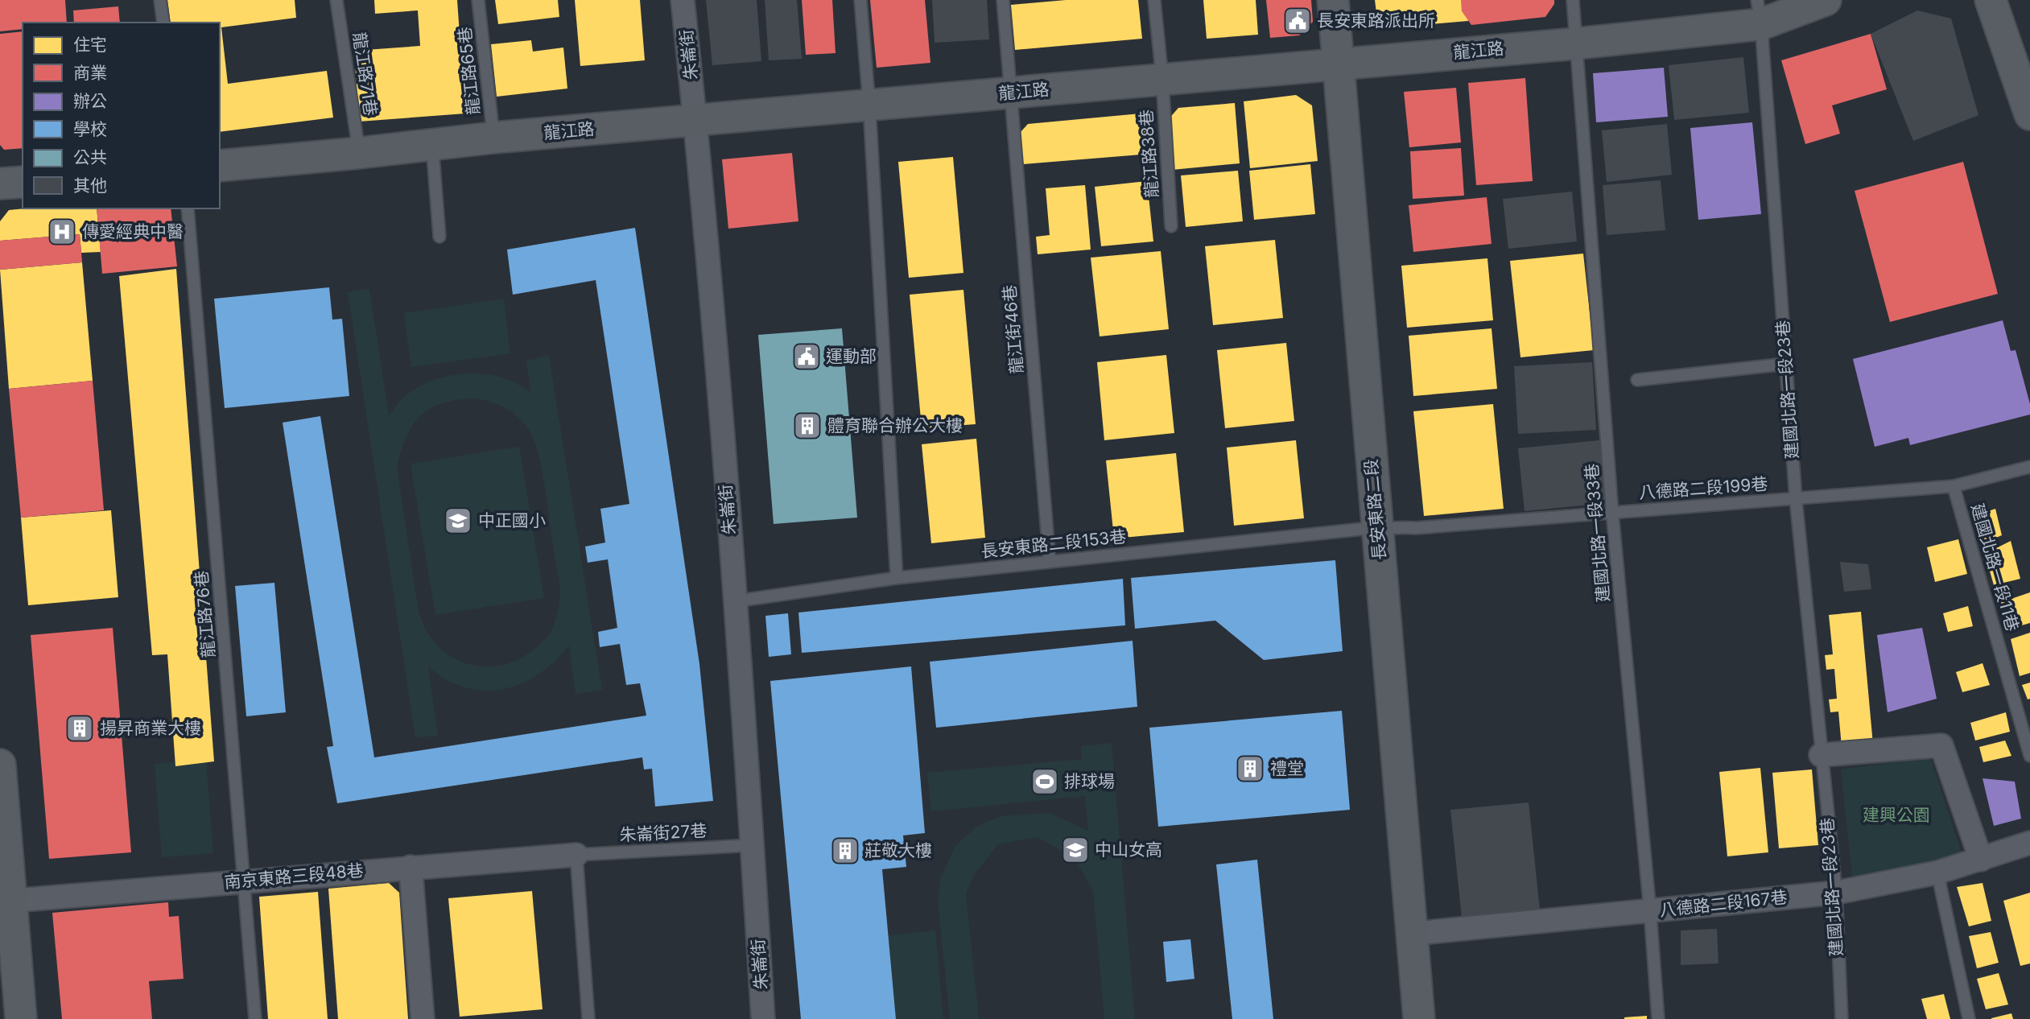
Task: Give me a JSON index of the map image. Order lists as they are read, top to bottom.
{
  "streets": {
    "street": [
      "龍江路",
      "朱崙街",
      "長安東路二段",
      "南京東路三段48巷",
      "八德路二段167巷"
    ],
    "lane": [
      "龍江路65巷",
      "龍江路71巷",
      "龍江路38巷",
      "龍江街46巷",
      "建國北路一段23巷",
      "八德路二段199巷",
      "建國北路一段33巷",
      "長安東路二段153巷",
      "建國北路一段11巷",
      "龍江路76巷",
      "朱崙街27巷"
    ]
  },
  "crossings": [
    ["龍江路", "朱崙街"],
    ["龍江路", "龍江路65巷"],
    ["龍江路", "龍江路71巷"],
    ["龍江路", "龍江路38巷"],
    ["龍江路", "龍江街46巷"],
    ["龍江路", "建國北路一段23巷"],
    ["龍江路", "長安東路二段"],
    ["龍江路", "建國北路一段33巷"],
    ["朱崙街", "長安東路二段153巷"],
    ["朱崙街", "朱崙街27巷"],
    ["龍江街46巷", "長安東路二段153巷"],
    ["建國北路一段23巷", "八德路二段199巷"],
    ["建國北路一段23巷", "八德路二段167巷"],
    ["八德路二段199巷", "長安東路二段"],
    ["八德路二段199巷", "建國北路一段33巷"],
    ["八德路二段199巷", "長安東路二段153巷"],
    ["八德路二段199巷", "建國北路一段11巷"],
    ["長安東路二段", "長安東路二段153巷"],
    ["長安東路二段", "八德路二段167巷"],
    ["建國北路一段33巷", "八德路二段167巷"],
    ["龍江路76巷", "南京東路三段48巷"],
    ["朱崙街27巷", "南京東路三段48巷"]
  ],
  "parks": ["建興公園"],
  "places": {
    "public building": ["長安東路派出所", "運動部"],
    "hospital": ["傳愛經典中醫"],
    "building": [
      "體育聯合辦公大樓",
      "揚昇商業大樓",
      "禮堂",
      "莊敬大樓"
    ],
    "school or university": ["中正國小", "中山女高"],
    "sports": ["排球場"]
  },
  "legend": [
    "住宅",
    "商業",
    "辦公",
    "學校",
    "公共",
    "其他"
  ]
}
